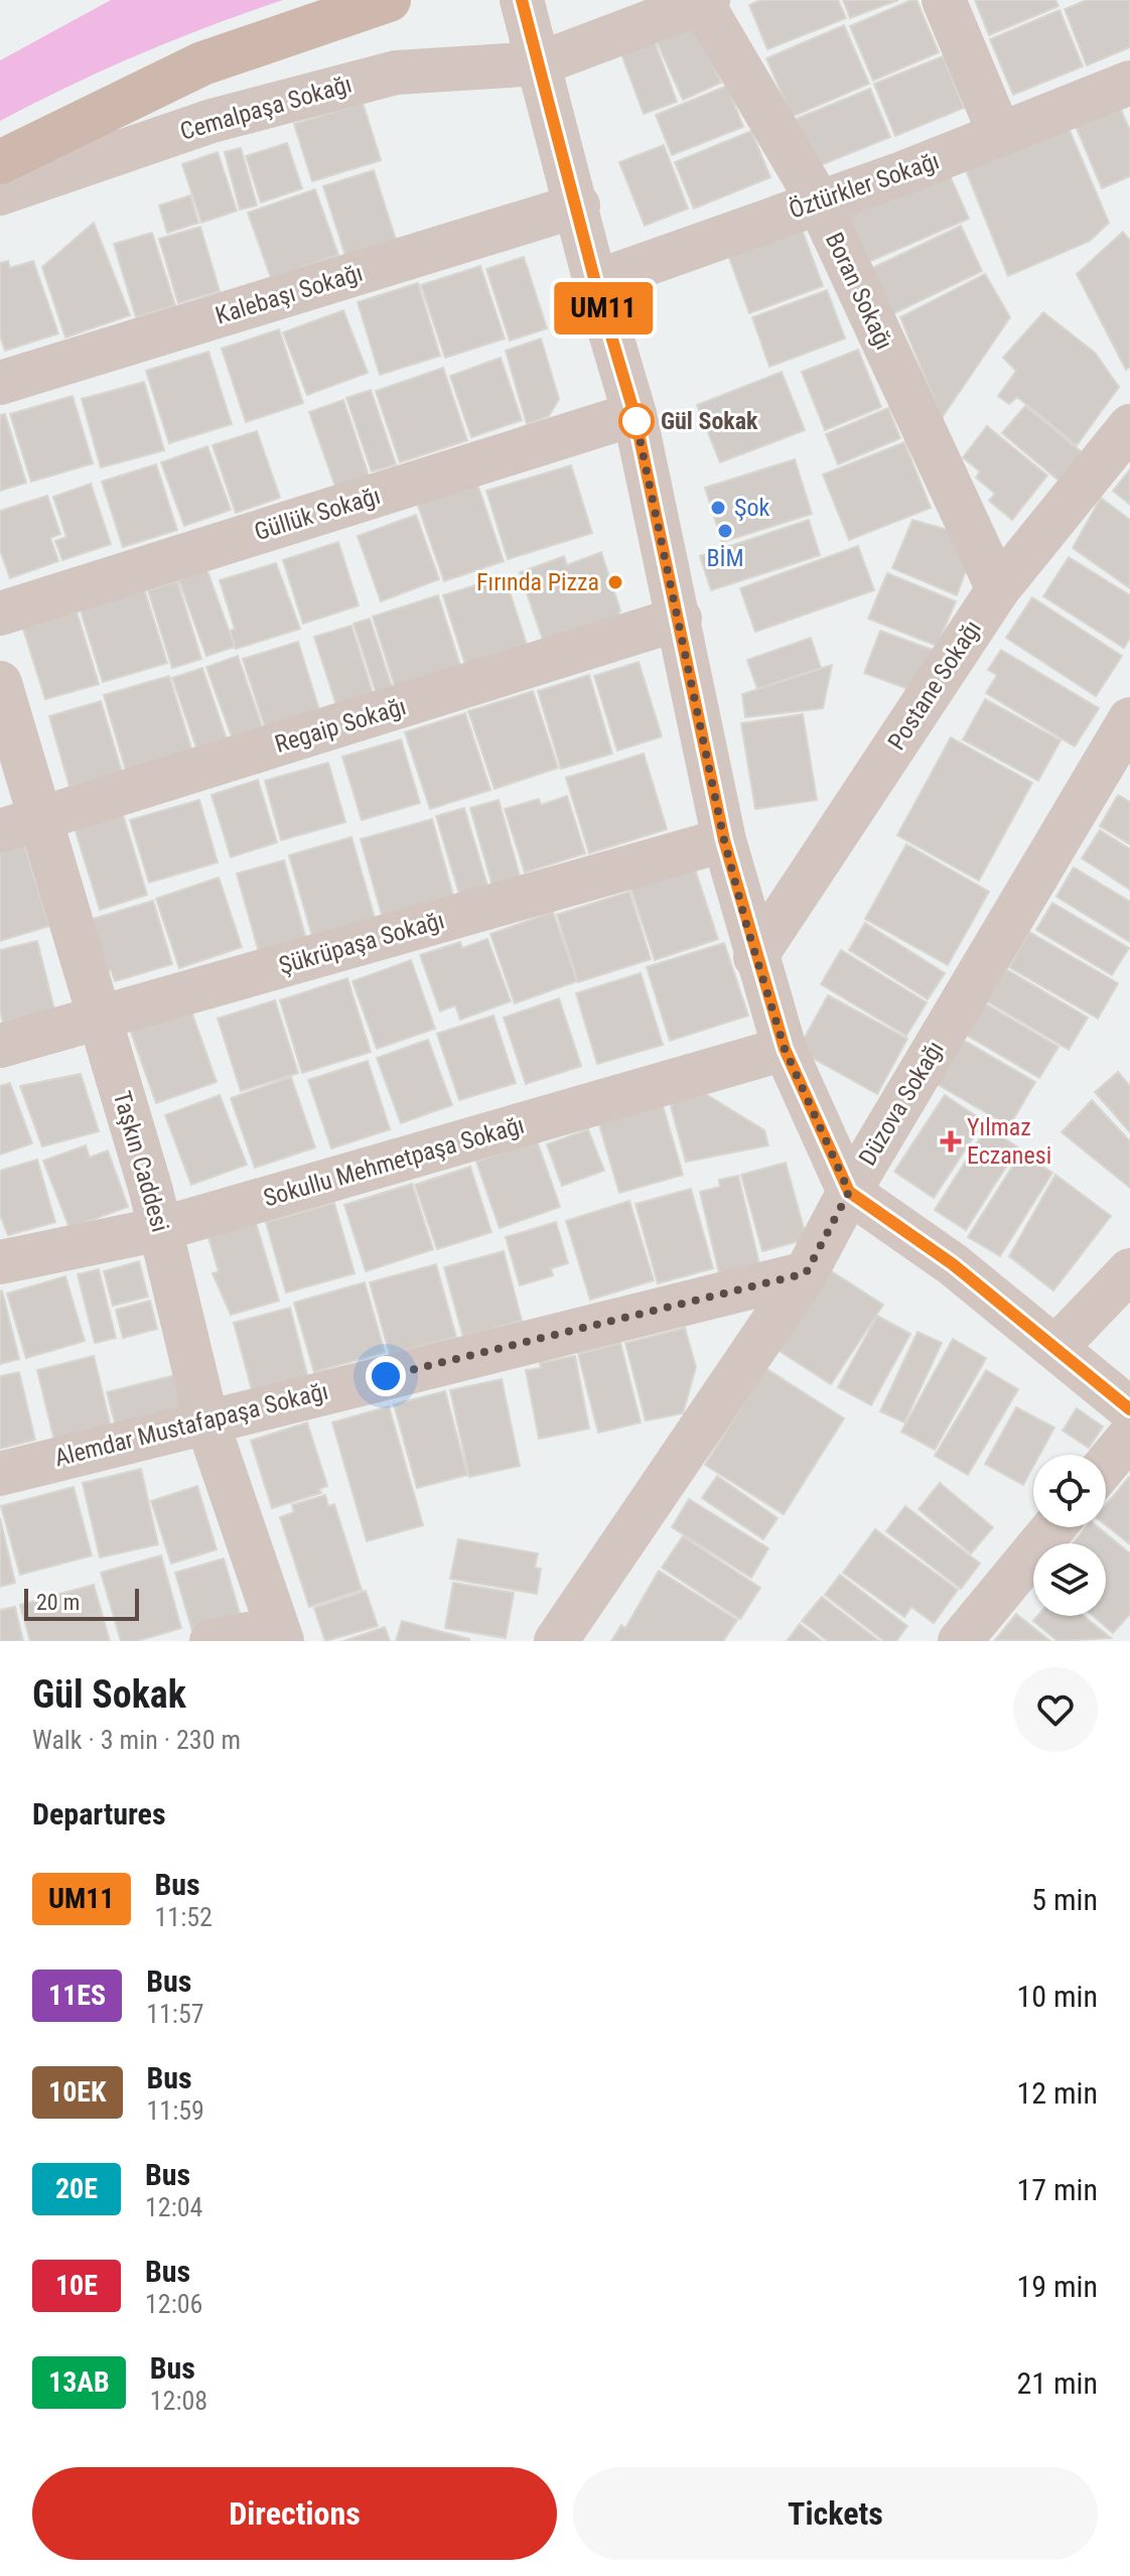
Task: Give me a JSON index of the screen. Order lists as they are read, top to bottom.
{
  "streets": {
    "street": [
      "Cemalpaşa Sokağı",
      "Öztürkler Sokağı",
      "Boran Sokağı",
      "Kalebaşı Sokağı",
      "Güllük Sokağı",
      "Postane Sokağı",
      "Regaip Sokağı",
      "Şükrüpaşa Sokağı",
      "Düzova Sokağı",
      "Taşkın Caddesi",
      "Sokullu Mehmetpaşa Sokağı",
      "Alemdar Mustafapaşa Sokağı"
    ]
  },
  "crossings": [
    ["Cemalpaşa Sokağı", "Boran Sokağı"],
    ["Öztürkler Sokağı", "Boran Sokağı"],
    ["Boran Sokağı", "Postane Sokağı"],
    ["Regaip Sokağı", "Taşkın Caddesi"],
    ["Şükrüpaşa Sokağı", "Taşkın Caddesi"],
    ["Düzova Sokağı", "Alemdar Mustafapaşa Sokağı"],
    ["Taşkın Caddesi", "Sokullu Mehmetpaşa Sokağı"],
    ["Taşkın Caddesi", "Alemdar Mustafapaşa Sokağı"]
  ],
  "places": {
    "other": [
      "Gül Sokak",
      "Şok",
      "BİM",
      "Fırında Pizza"
    ],
    "health": ["Yılmaz Eczanesi"]
  },
  "lines": ["bus line UM11"],
  "scale_bar": "20 m",
  "page": {
    "on_map": "UM11",
    "scale": "20 m",
    "heading": [
      ["Gül Sokak", "Walk · 3 min · 230 m"],
      "Departures"
    ],
    "list": [
      {
        "mark": "UM11",
        "name": "Bus",
        "note": "11:52",
        "value": "5 min"
      },
      {
        "mark": "11ES",
        "name": "Bus",
        "note": "11:57",
        "value": "10 min"
      },
      {
        "mark": "10EK",
        "name": "Bus",
        "note": "11:59",
        "value": "12 min"
      },
      {
        "mark": "20E",
        "name": "Bus",
        "note": "12:04",
        "value": "17 min"
      },
      {
        "mark": "10E",
        "name": "Bus",
        "note": "12:06",
        "value": "19 min"
      },
      {
        "mark": "13AB",
        "name": "Bus",
        "note": "12:08",
        "value": "21 min"
      }
    ],
    "buttons": ["Directions", "Tickets"]
  }
}
